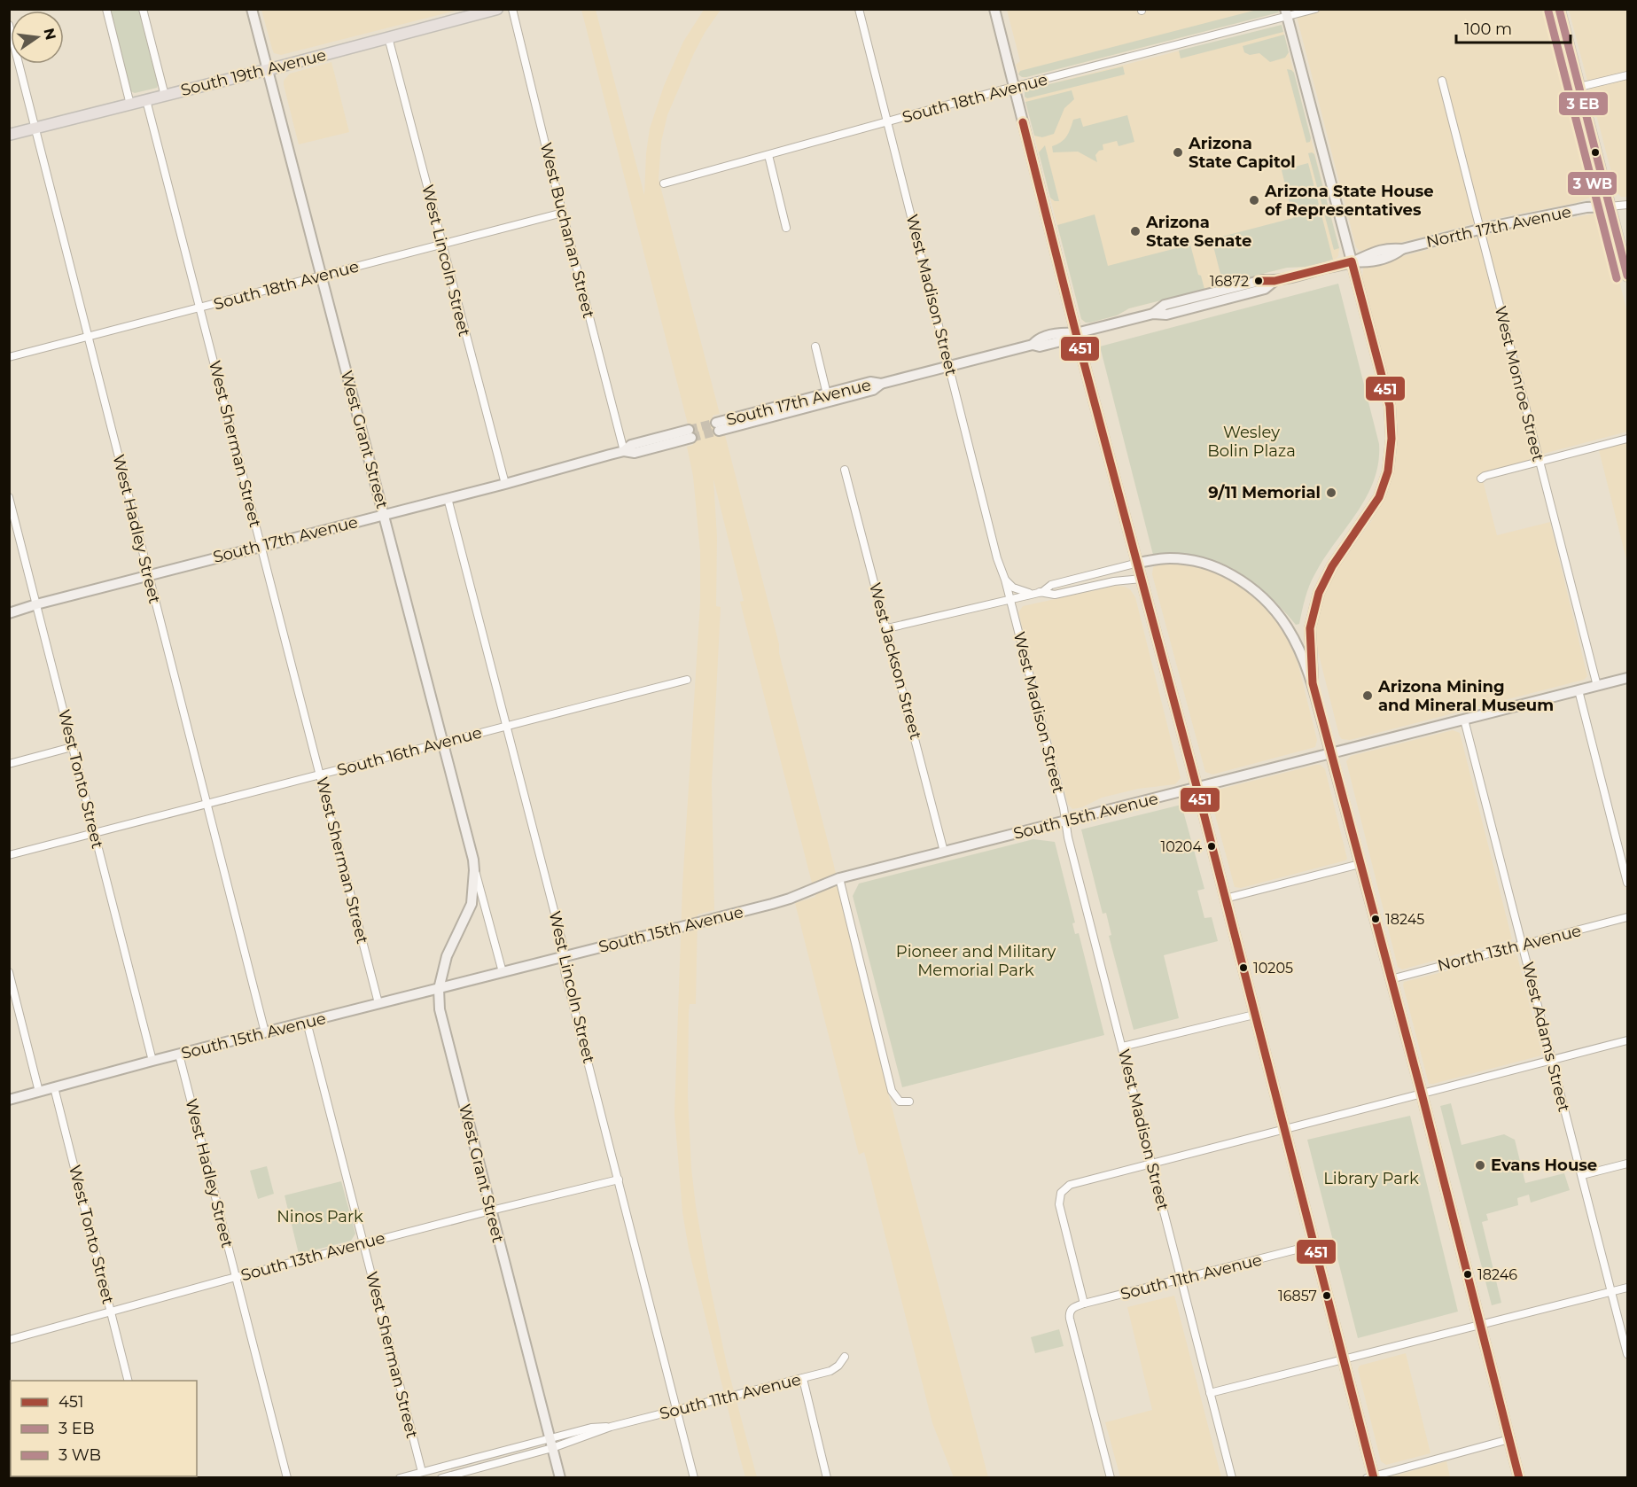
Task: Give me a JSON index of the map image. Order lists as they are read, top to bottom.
{
  "streets": {
    "main road": [
      "South 19th Avenue",
      "North 17th Avenue",
      "South 17th Avenue",
      "West Grant Street",
      "South 15th Avenue"
    ],
    "street": [
      "South 18th Avenue",
      "West Buchanan Street",
      "West Lincoln Street",
      "West Madison Street",
      "West Monroe Street",
      "West Sherman Street",
      "West Hadley Street",
      "West Jackson Street",
      "South 16th Avenue",
      "West Tonto Street",
      "North 13th Avenue",
      "West Adams Street",
      "South 13th Avenue",
      "South 11th Avenue"
    ]
  },
  "crossings": [
    ["South 19th Avenue", "West Lincoln Street"],
    ["South 19th Avenue", "West Grant Street"],
    ["South 19th Avenue", "West Sherman Street"],
    ["South 19th Avenue", "West Hadley Street"],
    ["South 18th Avenue", "West Buchanan Street"],
    ["South 18th Avenue", "West Lincoln Street"],
    ["South 18th Avenue", "West Madison Street"],
    ["South 18th Avenue", "West Grant Street"],
    ["South 18th Avenue", "West Sherman Street"],
    ["South 18th Avenue", "West Hadley Street"],
    ["North 17th Avenue", "West Monroe Street"],
    ["North 17th Avenue", "South 17th Avenue"],
    ["West Buchanan Street", "South 17th Avenue"],
    ["West Lincoln Street", "South 17th Avenue"],
    ["West Lincoln Street", "South 16th Avenue"],
    ["West Lincoln Street", "South 15th Avenue"],
    ["West Lincoln Street", "South 13th Avenue"],
    ["West Lincoln Street", "South 11th Avenue"],
    ["West Madison Street", "South 17th Avenue"],
    ["West Madison Street", "South 15th Avenue"],
    ["West Madison Street", "South 11th Avenue"],
    ["West Monroe Street", "South 15th Avenue"],
    ["South 17th Avenue", "West Grant Street"],
    ["South 17th Avenue", "West Sherman Street"],
    ["South 17th Avenue", "West Hadley Street"],
    ["South 17th Avenue", "West Tonto Street"],
    ["West Grant Street", "South 16th Avenue"],
    ["West Grant Street", "South 15th Avenue"],
    ["West Grant Street", "South 13th Avenue"],
    ["West Grant Street", "South 11th Avenue"],
    ["West Sherman Street", "South 16th Avenue"],
    ["West Sherman Street", "South 15th Avenue"],
    ["West Sherman Street", "South 13th Avenue"],
    ["West Sherman Street", "South 11th Avenue"],
    ["West Hadley Street", "South 16th Avenue"],
    ["West Hadley Street", "South 15th Avenue"],
    ["West Hadley Street", "South 13th Avenue"],
    ["West Jackson Street", "South 15th Avenue"],
    ["South 16th Avenue", "West Tonto Street"],
    ["West Tonto Street", "South 15th Avenue"],
    ["West Tonto Street", "South 13th Avenue"],
    ["South 15th Avenue", "West Adams Street"],
    ["North 13th Avenue", "West Adams Street"]
  ],
  "parks": [
    "Wesley Bolin Plaza",
    "Pioneer and Military Memorial Park",
    "Library Park",
    "Ninos Park"
  ],
  "places": [
    "Arizona State Capitol",
    "Arizona State House of Representatives",
    "Arizona State Senate",
    "16872",
    "9/11 Memorial",
    "Arizona Mining and Mineral Museum",
    "10204",
    "18245",
    "10205",
    "Evans House",
    "18246",
    "16857"
  ],
  "lines": ["transit line 451"],
  "legend": ["451", "3 EB", "3 WB"],
  "scale_bar": "100 m",
  "north": "right"
}
